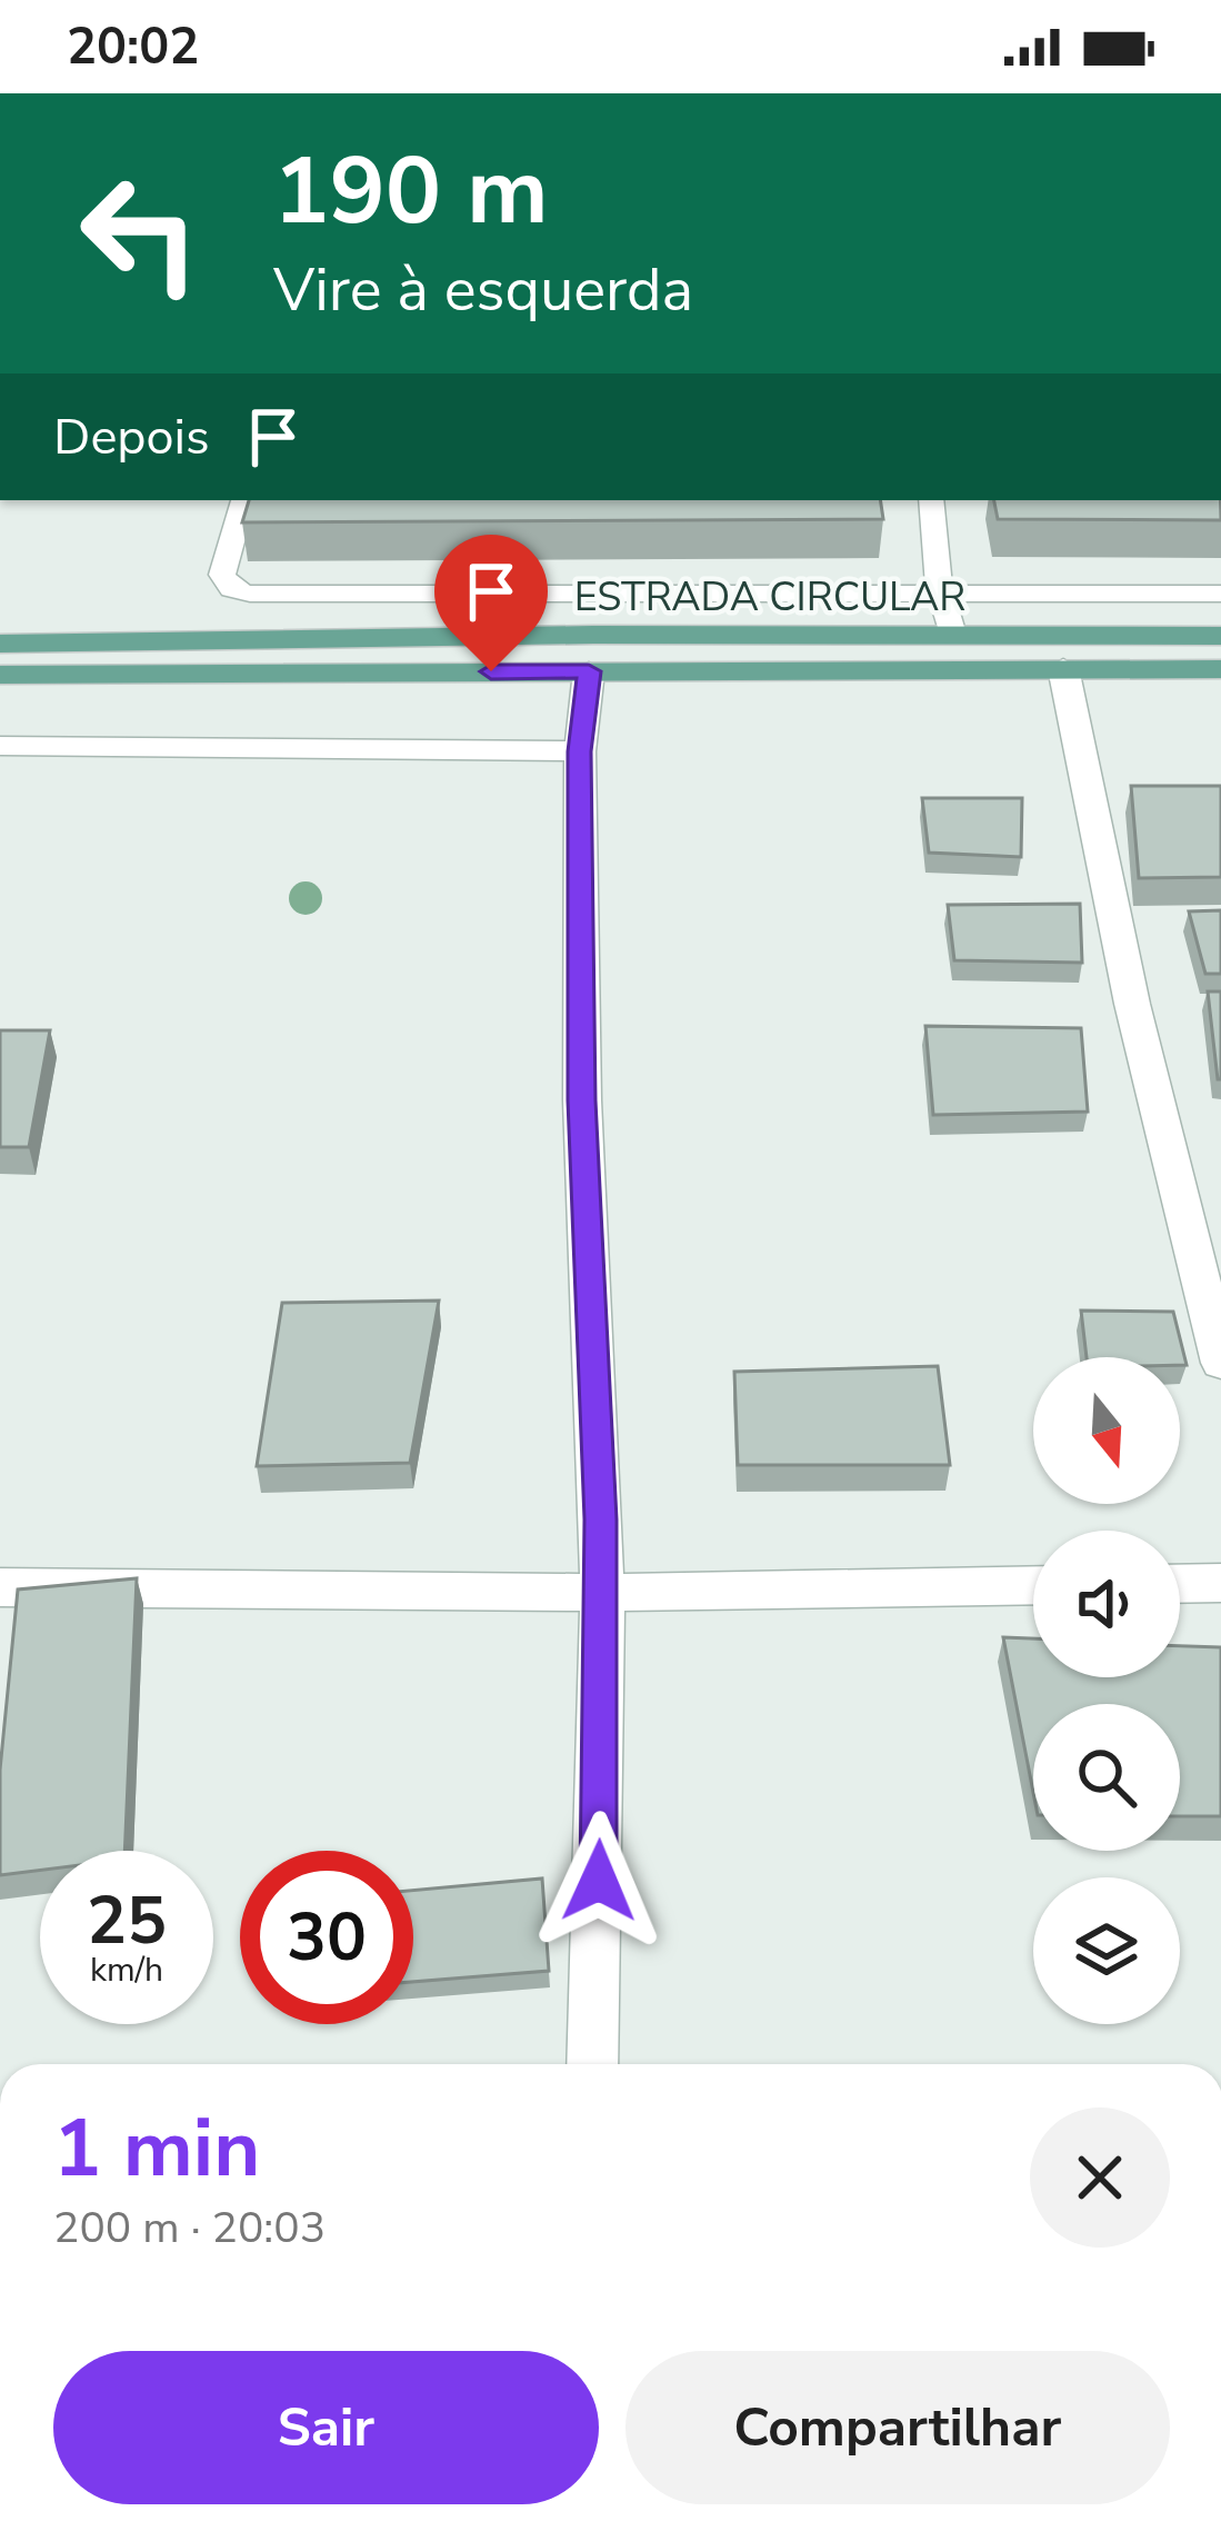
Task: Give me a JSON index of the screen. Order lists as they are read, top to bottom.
{
  "streets": {
    "main road": ["ESTRADA CIRCULAR"]
  },
  "north": "bottom",
  "page": {
    "status": "20:02",
    "turn": ["190 m", "Vire à esquerda"],
    "then": "Depois",
    "speed": "25 km/h",
    "limit": "30",
    "heading": ["1 min", "200 m · 20:03"],
    "buttons": ["Sair", "Compartilhar"]
  }
}
